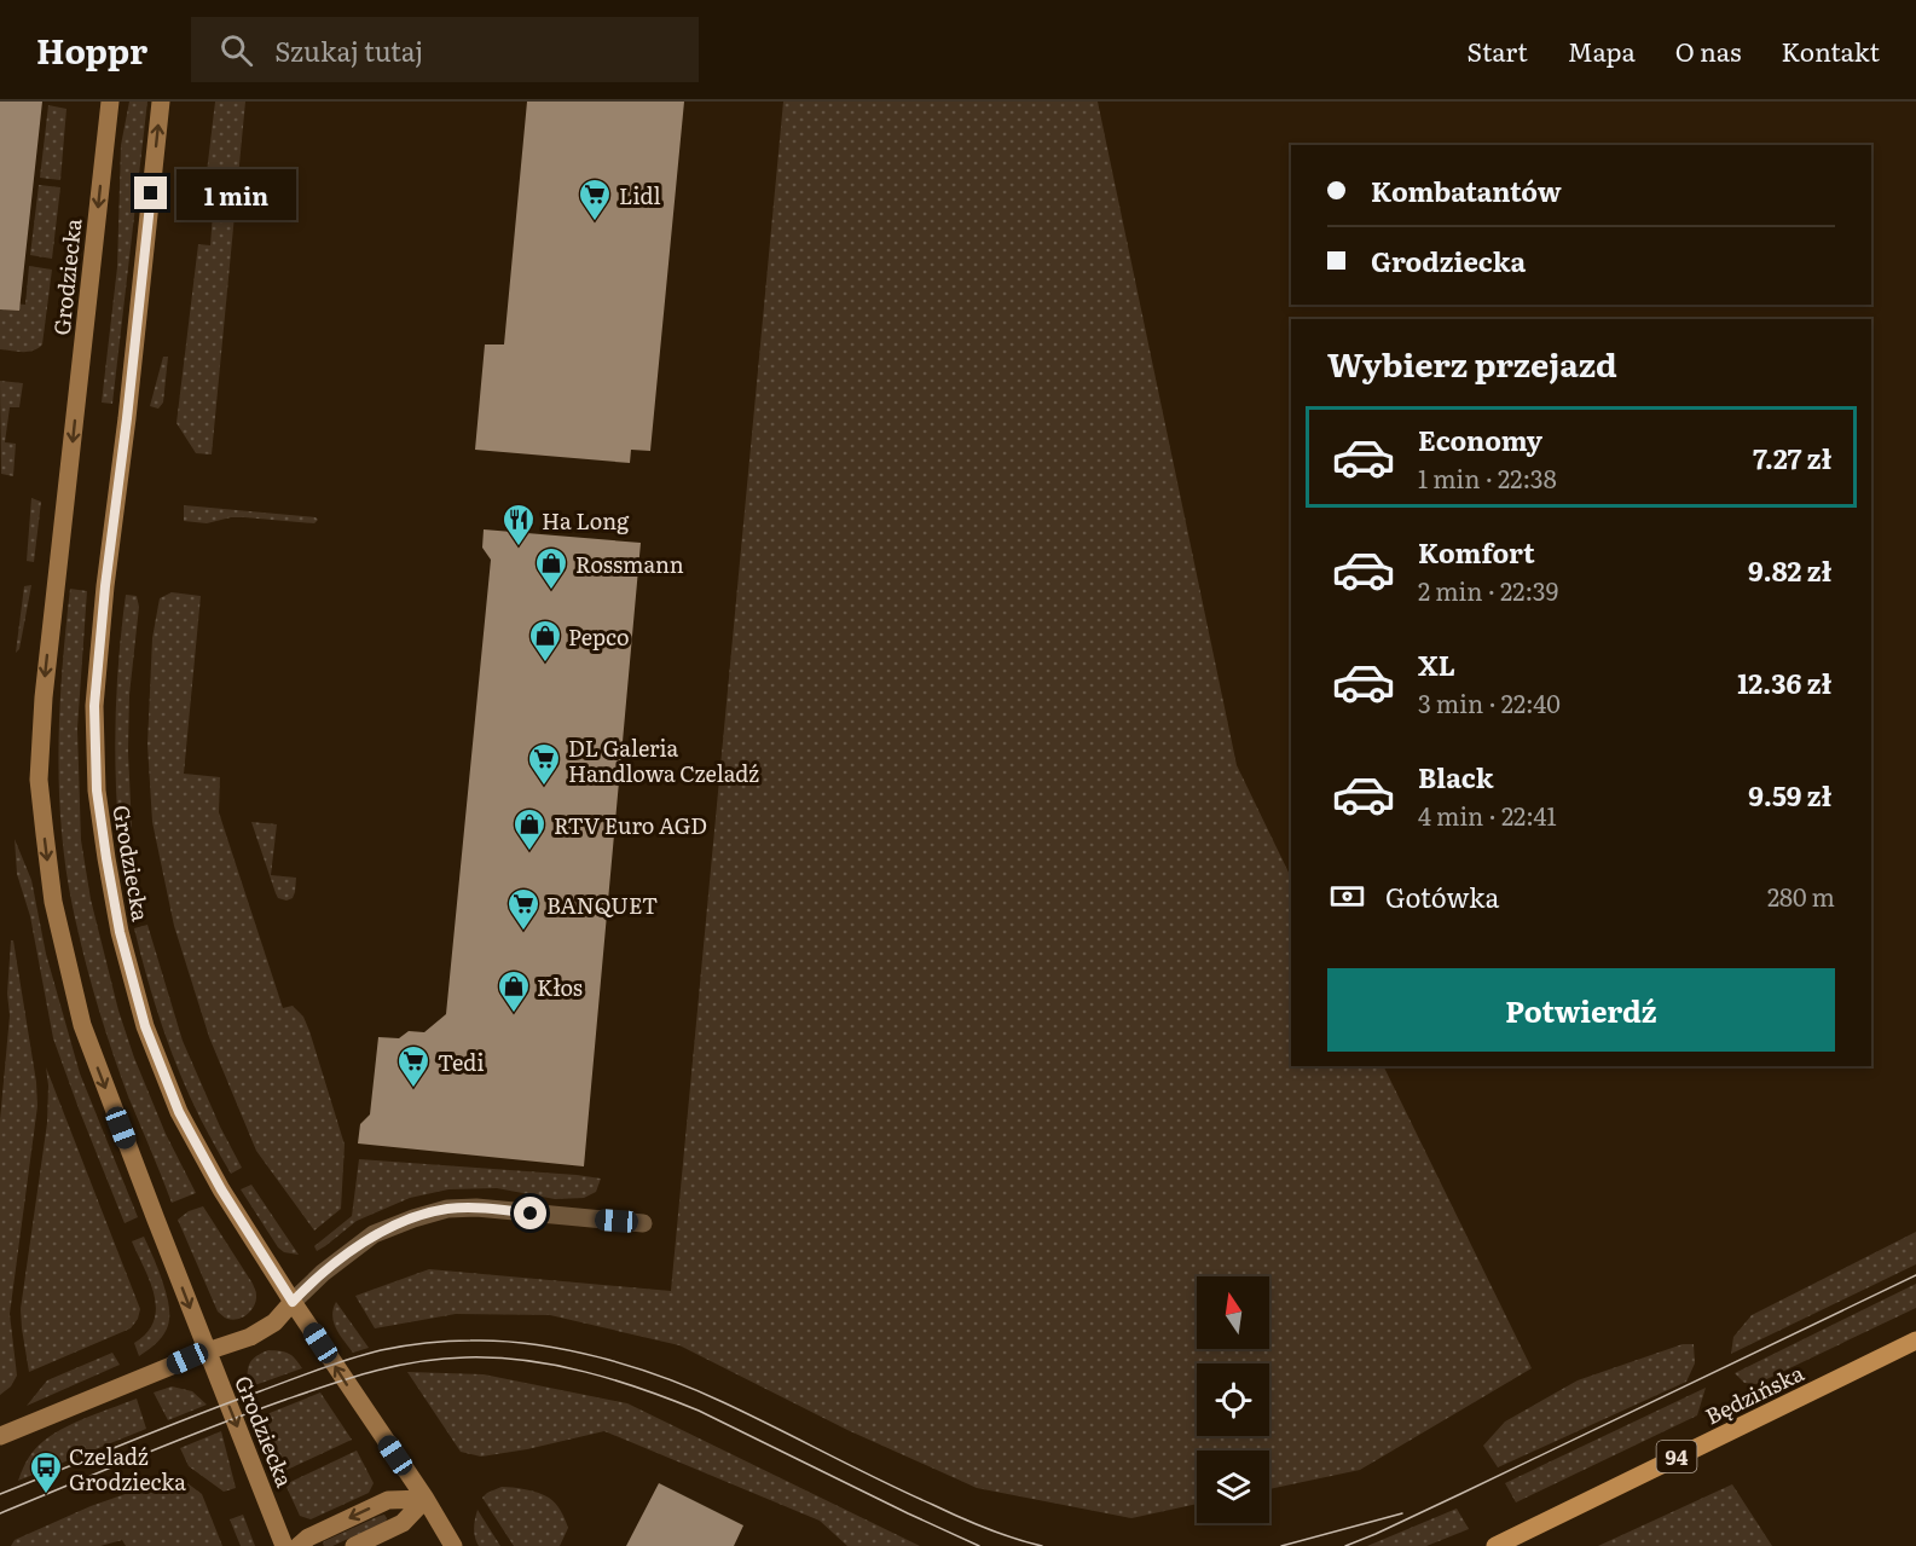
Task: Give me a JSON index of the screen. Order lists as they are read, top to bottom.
{
  "streets": {
    "main road": ["Będzińska", "94"],
    "street": ["Grodziecka"]
  },
  "places": {
    "supermarket": [
      "Lidl",
      "DL Galeria Handlowa Czeladź",
      "BANQUET",
      "Tedi"
    ],
    "restaurant": ["Ha Long"],
    "shop": [
      "Rossmann",
      "Pepco",
      "RTV Euro AGD",
      "Kłos"
    ],
    "bus stop": ["Czeladź Grodziecka"]
  },
  "north": "top",
  "page": {
    "header": "Hoppr",
    "search": "Szukaj tutaj",
    "nav": [
      "Start",
      "Mapa",
      "O nas",
      "Kontakt"
    ],
    "banner": ["Kombatantów", "Grodziecka"],
    "bubble": "1 min",
    "heading": "Wybierz przejazd",
    "list": [
      {
        "name": "Economy",
        "note": "1 min · 22:38",
        "value": "7.27 zł"
      },
      {
        "name": "Komfort",
        "note": "2 min · 22:39",
        "value": "9.82 zł"
      },
      {
        "name": "XL",
        "note": "3 min · 22:40",
        "value": "12.36 zł"
      },
      {
        "name": "Black",
        "note": "4 min · 22:41",
        "value": "9.59 zł"
      }
    ],
    "pay": ["Gotówka", "280 m"],
    "buttons": "Potwierdź"
  }
}
